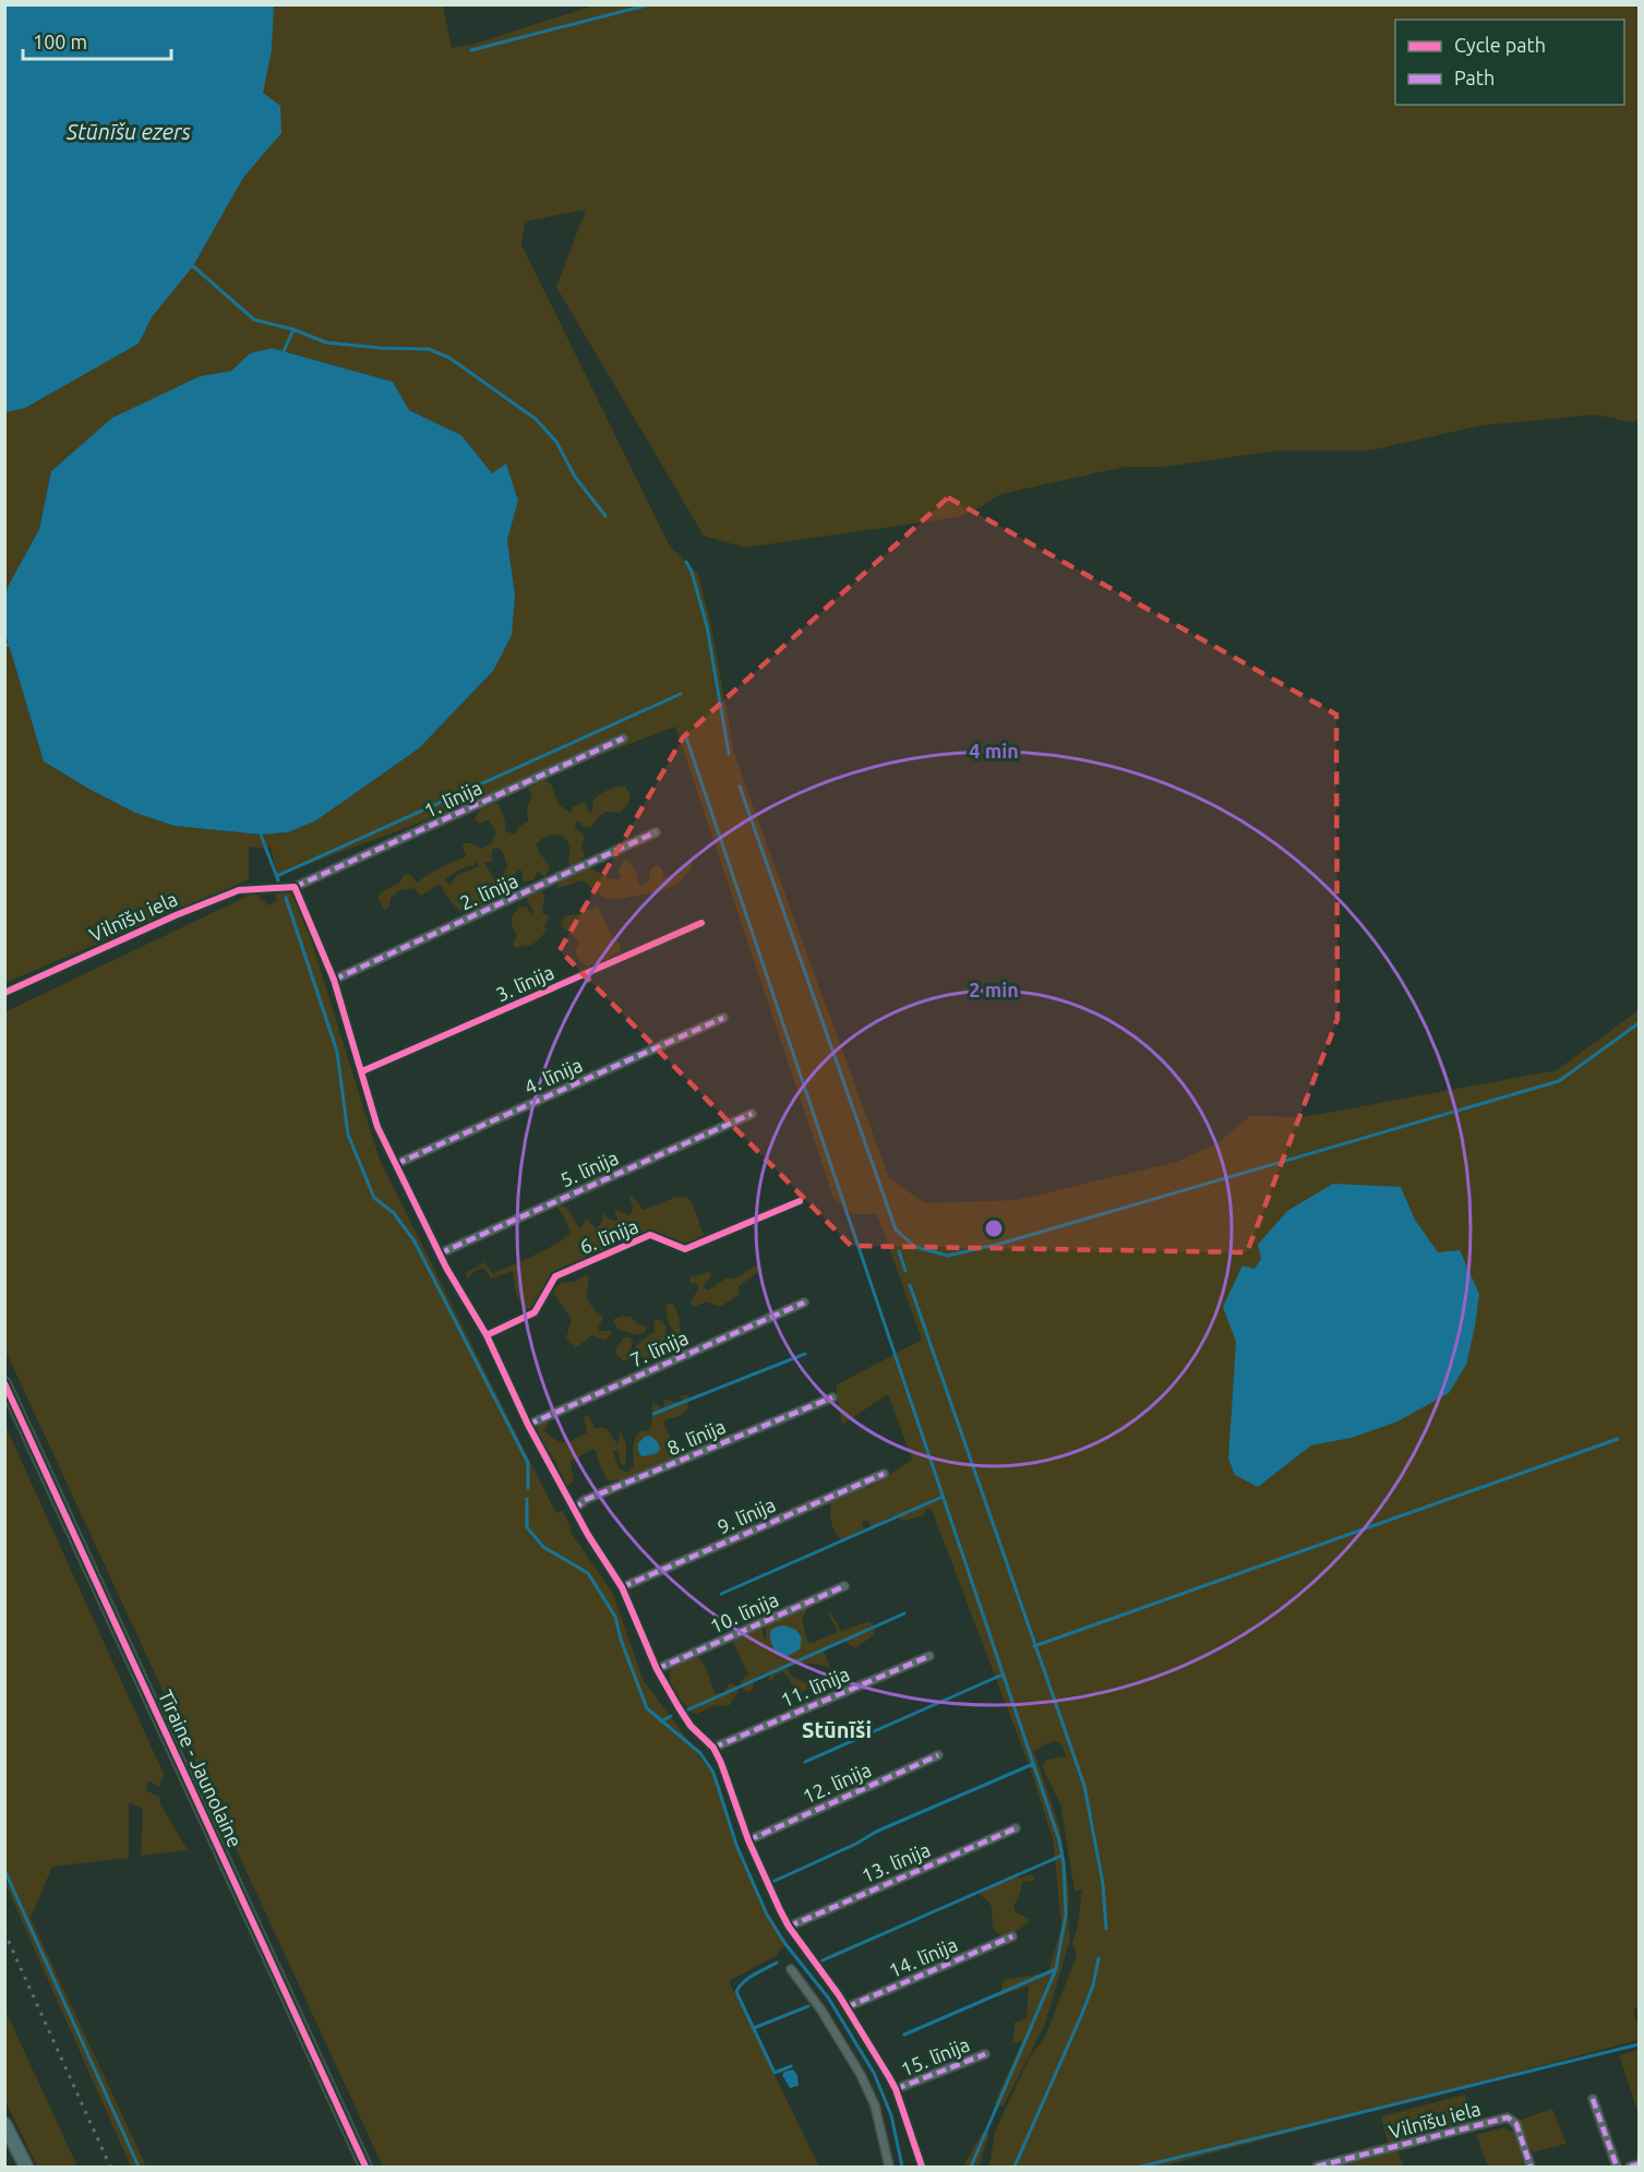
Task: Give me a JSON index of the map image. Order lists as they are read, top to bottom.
{
  "streets": {
    "main road": ["Tīraine - Jaunolaine"],
    "street": [
      "1. līnija",
      "2. līnija",
      "Vilnīšu iela",
      "3. līnija",
      "4. līnija",
      "5. līnija",
      "6. līnija",
      "7. līnija",
      "8. līnija",
      "9. līnija",
      "10. līnija",
      "11. līnija",
      "12. līnija",
      "13. līnija",
      "14. līnija",
      "15. līnija"
    ]
  },
  "crossings": [
    ["1. līnija", "Vilnīšu iela"]
  ],
  "districts": ["Stūnīši"],
  "water": ["Stūnīšu ezers"],
  "legend": ["Cycle path", "Path"],
  "scale_bar": "100 m",
  "rings": ["4 min", "2 min"]
}
